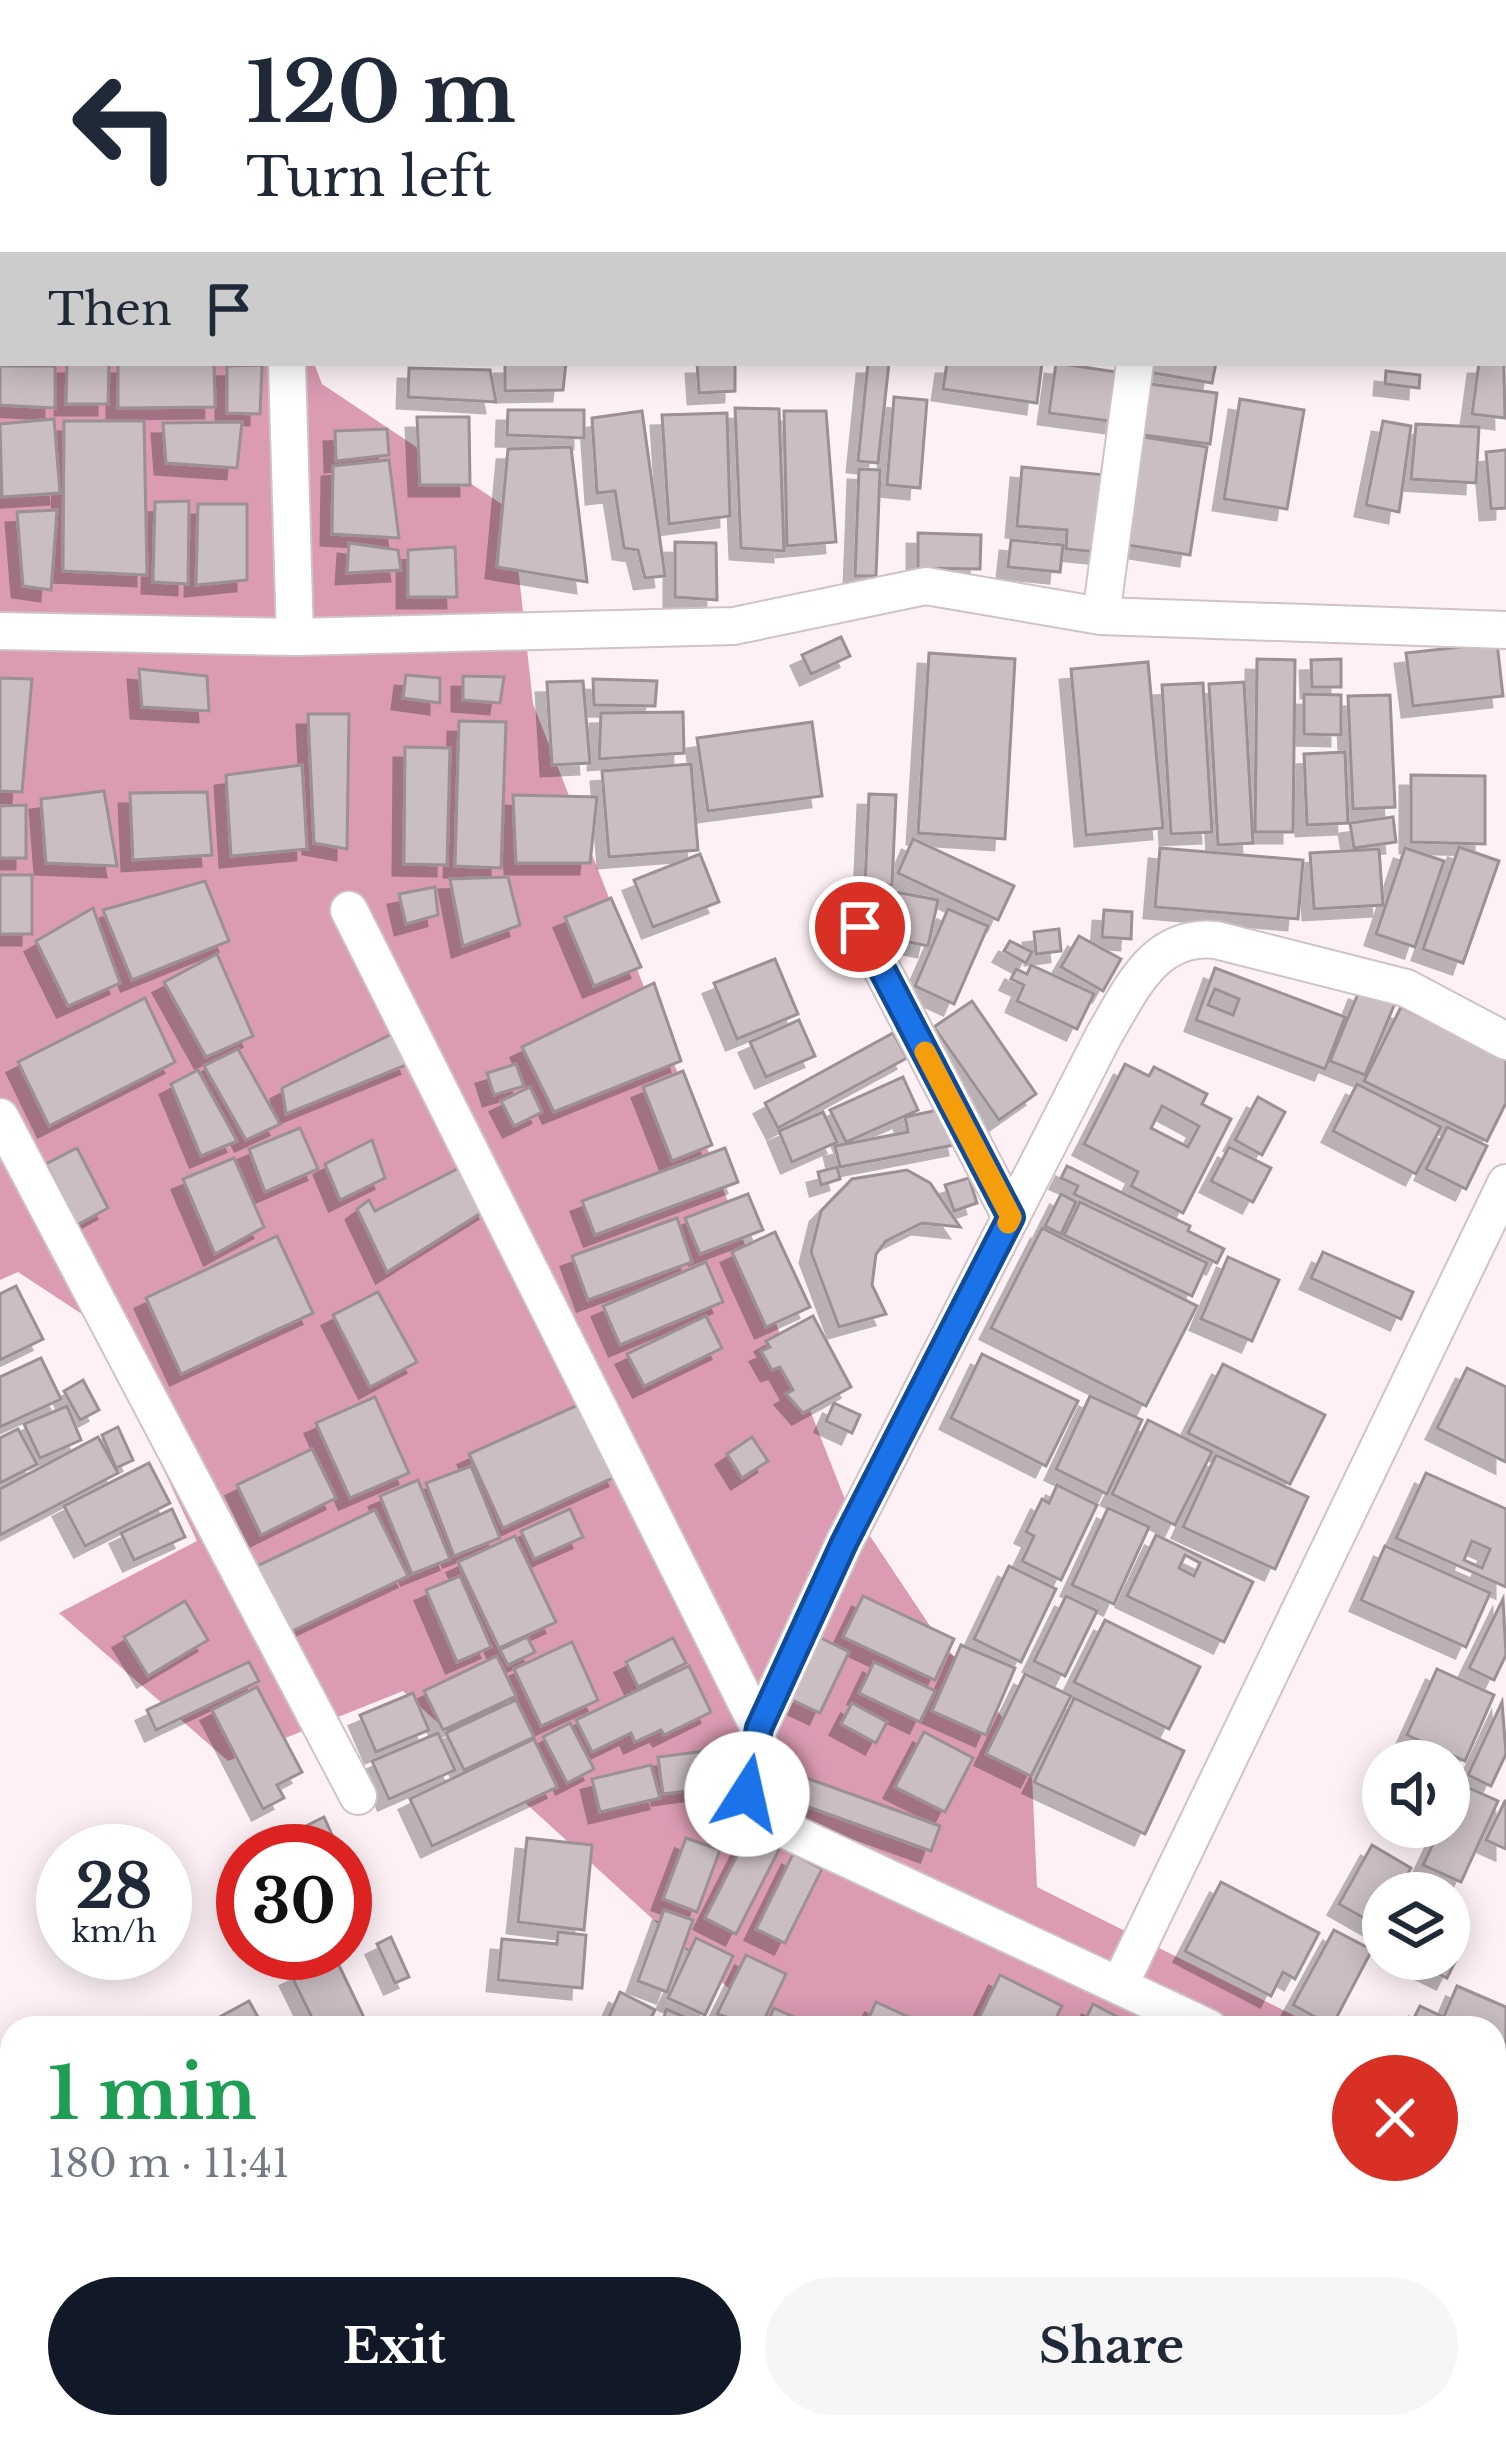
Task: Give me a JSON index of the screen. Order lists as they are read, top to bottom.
{
  "page": {
    "turn": ["120 m", "Turn left"],
    "then": "Then",
    "speed": "28 km/h",
    "limit": "30",
    "heading": ["1 min", "180 m · 11:41"],
    "buttons": ["Exit", "Share"]
  }
}
